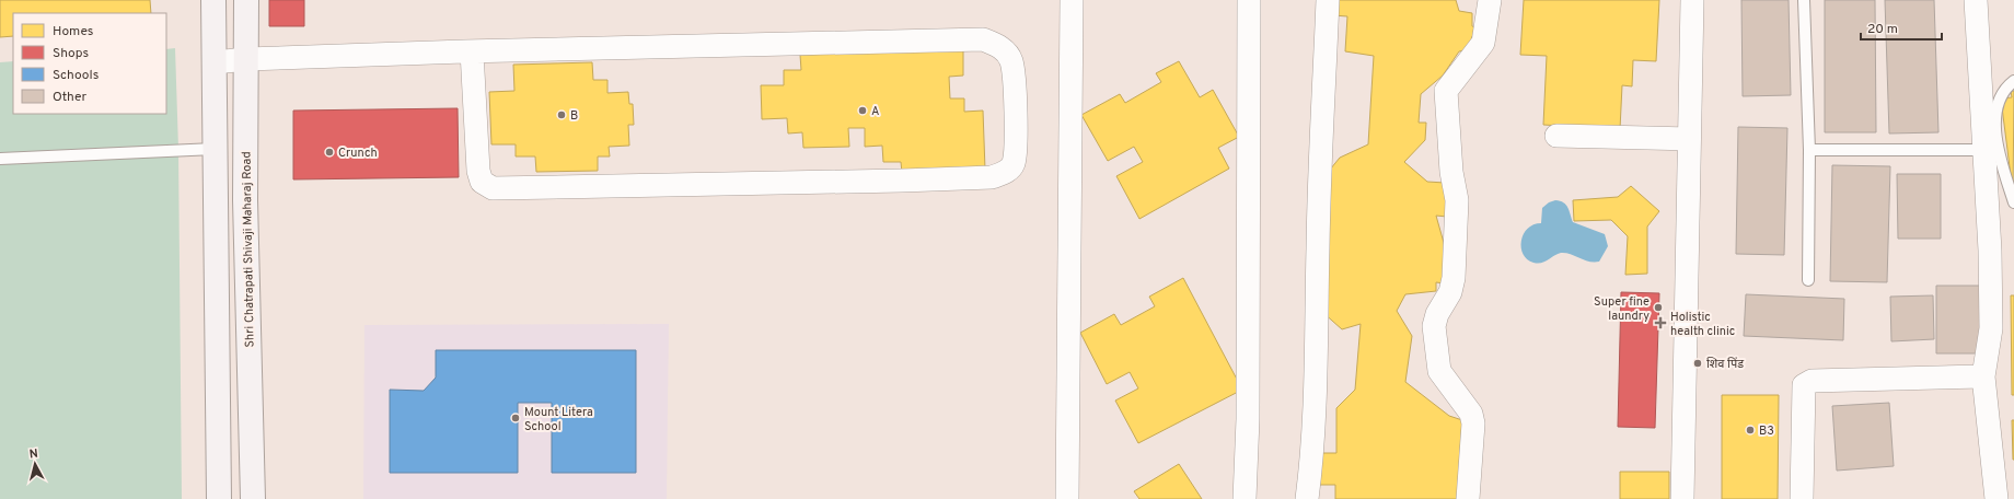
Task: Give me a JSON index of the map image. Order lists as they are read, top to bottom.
{
  "streets": {
    "main road": ["Shri Chatrapati Shivaji Maharaj Road"]
  },
  "places": {
    "other": [
      "A",
      "B",
      "Crunch",
      "Super fine laundry",
      "शिव पिंड",
      "Mount Litera School",
      "B3"
    ],
    "health": ["Holistic health clinic"]
  },
  "legend": [
    "Homes",
    "Shops",
    "Schools",
    "Other"
  ],
  "scale_bar": "20 m",
  "north": "top"
}
